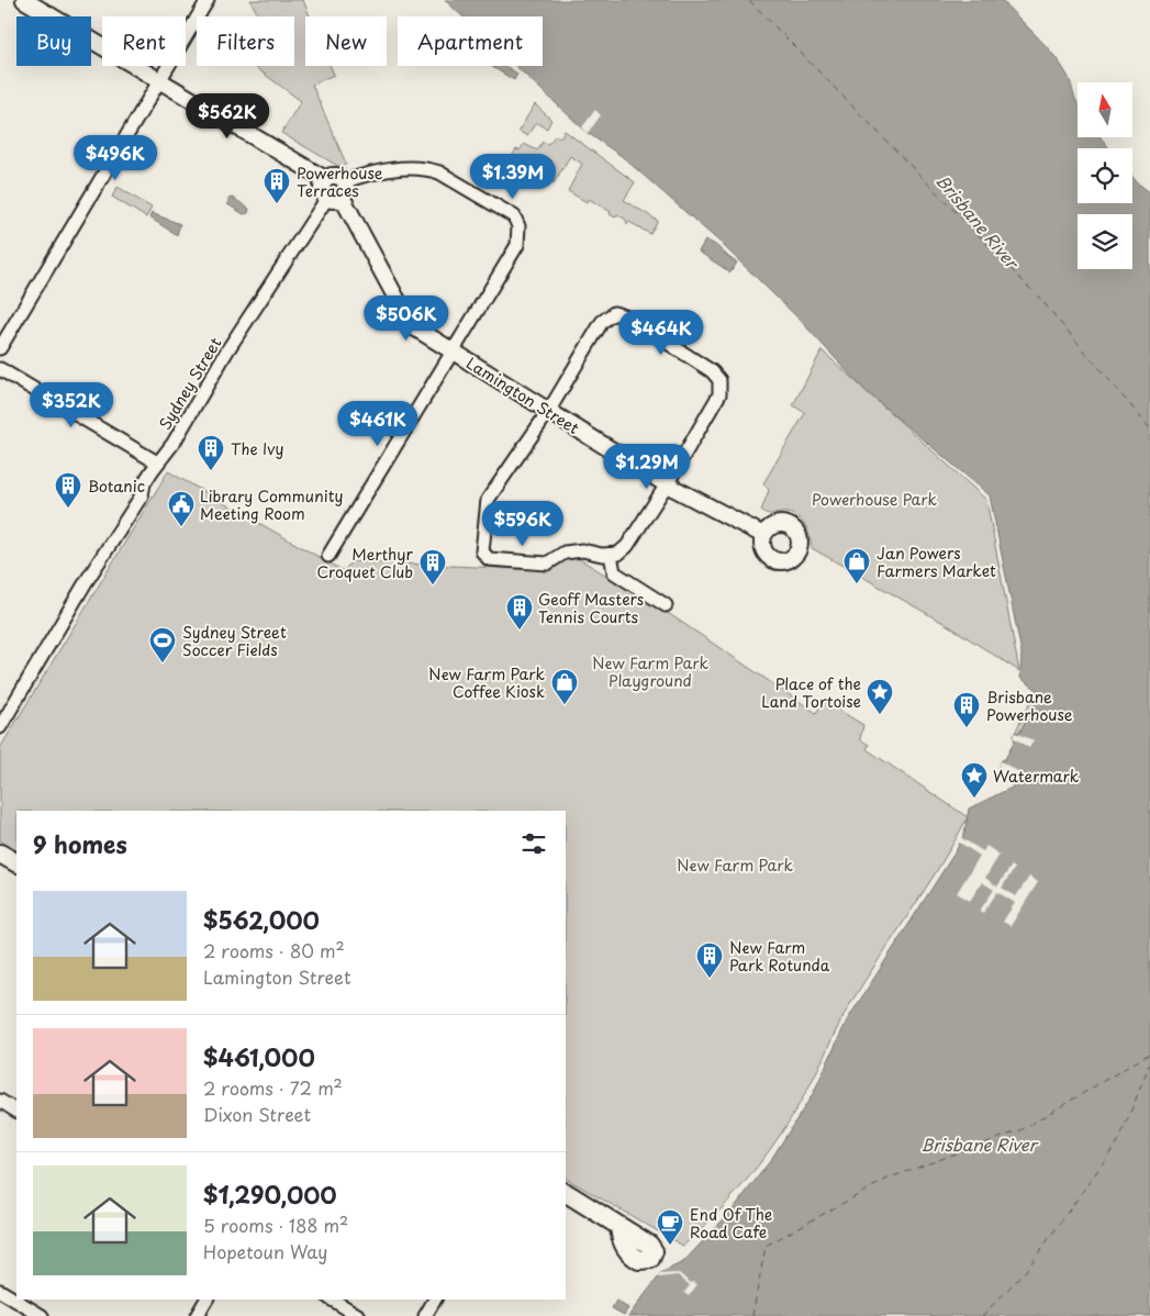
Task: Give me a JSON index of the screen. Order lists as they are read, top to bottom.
{
  "streets": {
    "street": ["Sydney Street", "Lamington Street"]
  },
  "crossings": [
    ["Sydney Street", "Lamington Street"]
  ],
  "water": ["Brisbane River"],
  "parks": ["Powerhouse Park", "New Farm Park Playground", "New Farm Park"],
  "places": {
    "building": [
      "Powerhouse Terraces",
      "The Ivy",
      "Botanic",
      "Merthyr Croquet Club",
      "Geoff Masters Tennis Courts",
      "Brisbane Powerhouse",
      "New Farm Park Rotunda"
    ],
    "public building": ["Library Community Meeting Room"],
    "shop": ["Jan Powers Farmers Market", "New Farm Park Coffee Kiosk"],
    "sports": ["Sydney Street Soccer Fields"],
    "place": ["Place of the Land Tortoise", "Watermark"],
    "cafe": ["End Of The Road Cafe"]
  },
  "north": "top",
  "page": {
    "chip": [
      "Buy",
      "Rent",
      "Filters",
      "New",
      "Apartment"
    ],
    "price": [
      "$562K",
      "$496K",
      "$1.39M",
      "$506K",
      "$464K",
      "$352K",
      "$461K",
      "$1.29M",
      "$596K"
    ],
    "heading": "9 homes",
    "list": [
      {
        "name": "$562,000",
        "note": "2 rooms · 80 m² · Lamington Street"
      },
      {
        "name": "$461,000",
        "note": "2 rooms · 72 m² · Dixon Street"
      },
      {
        "name": "$1,290,000",
        "note": "5 rooms · 188 m² · Hopetoun Way"
      }
    ]
  }
}
